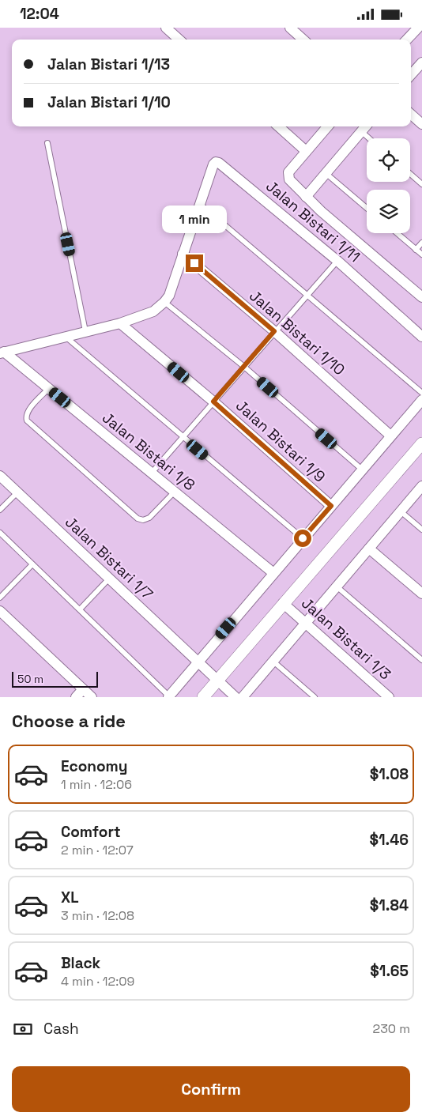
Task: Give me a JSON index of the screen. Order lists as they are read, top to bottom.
{
  "streets": {
    "street": [
      "Jalan Bistari 1/11",
      "Jalan Bistari 1/10",
      "Jalan Bistari 1/9",
      "Jalan Bistari 1/8",
      "Jalan Bistari 1/7",
      "Jalan Bistari 1/3"
    ]
  },
  "scale_bar": "50 m",
  "page": {
    "status": "12:04",
    "banner": ["Jalan Bistari 1/13", "Jalan Bistari 1/10"],
    "bubble": "1 min",
    "scale": "50 m",
    "heading": "Choose a ride",
    "list": [
      {
        "name": "Economy",
        "note": "1 min · 12:06",
        "value": "$1.08"
      },
      {
        "name": "Comfort",
        "note": "2 min · 12:07",
        "value": "$1.46"
      },
      {
        "name": "XL",
        "note": "3 min · 12:08",
        "value": "$1.84"
      },
      {
        "name": "Black",
        "note": "4 min · 12:09",
        "value": "$1.65"
      }
    ],
    "pay": ["Cash", "230 m"],
    "buttons": "Confirm"
  }
}
